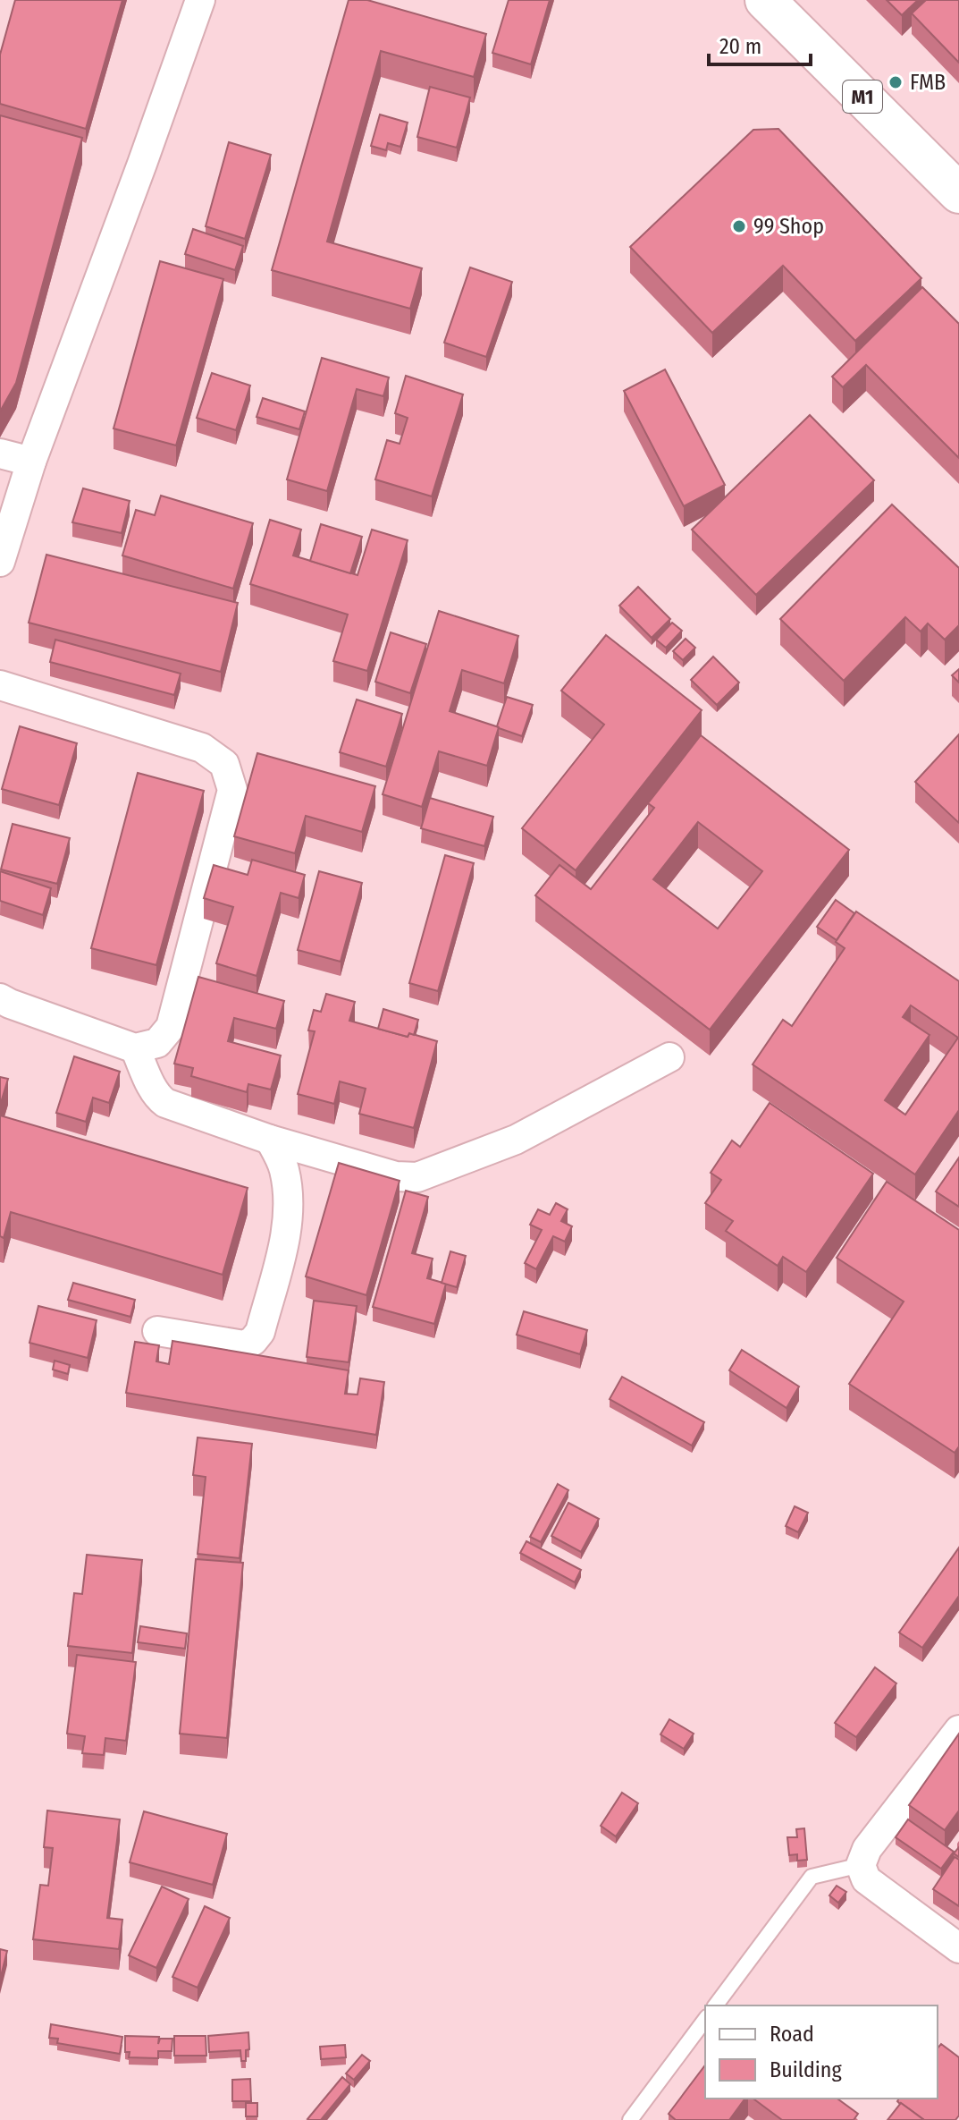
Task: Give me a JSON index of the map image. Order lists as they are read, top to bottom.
{
  "streets": {
    "highway": ["M1"]
  },
  "places": ["FMB", "99 Shop"],
  "legend": ["Road", "Building"],
  "scale_bar": "20 m"
}
